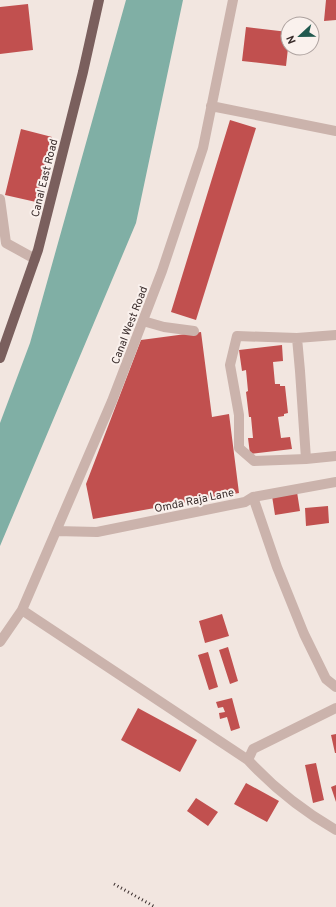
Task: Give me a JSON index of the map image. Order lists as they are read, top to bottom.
{
  "streets": {
    "main road": ["Canal East Road"],
    "street": ["Canal West Road", "Omda Raja Lane"]
  },
  "crossings": [
    ["Canal West Road", "Omda Raja Lane"]
  ],
  "north": "left"
}
